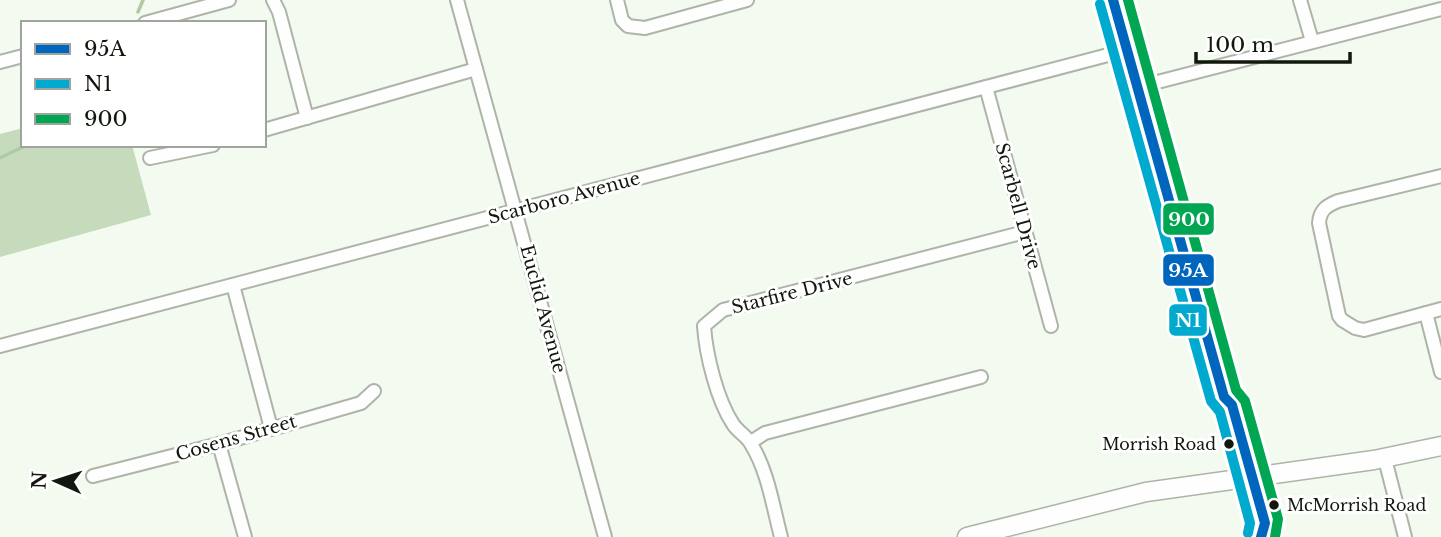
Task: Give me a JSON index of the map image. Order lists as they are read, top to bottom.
{
  "streets": {
    "street": [
      "Scarboro Avenue",
      "Scarbell Drive",
      "Starfire Drive",
      "Euclid Avenue",
      "Cosens Street"
    ]
  },
  "crossings": [
    ["Scarboro Avenue", "Scarbell Drive"],
    ["Scarboro Avenue", "Euclid Avenue"],
    ["Scarbell Drive", "Starfire Drive"]
  ],
  "places": ["Morrish Road", "McMorrish Road"],
  "lines": ["transit line 95A", "transit line 900", "transit line N1"],
  "legend": ["95A", "N1", "900"],
  "scale_bar": "100 m",
  "north": "left"
}
